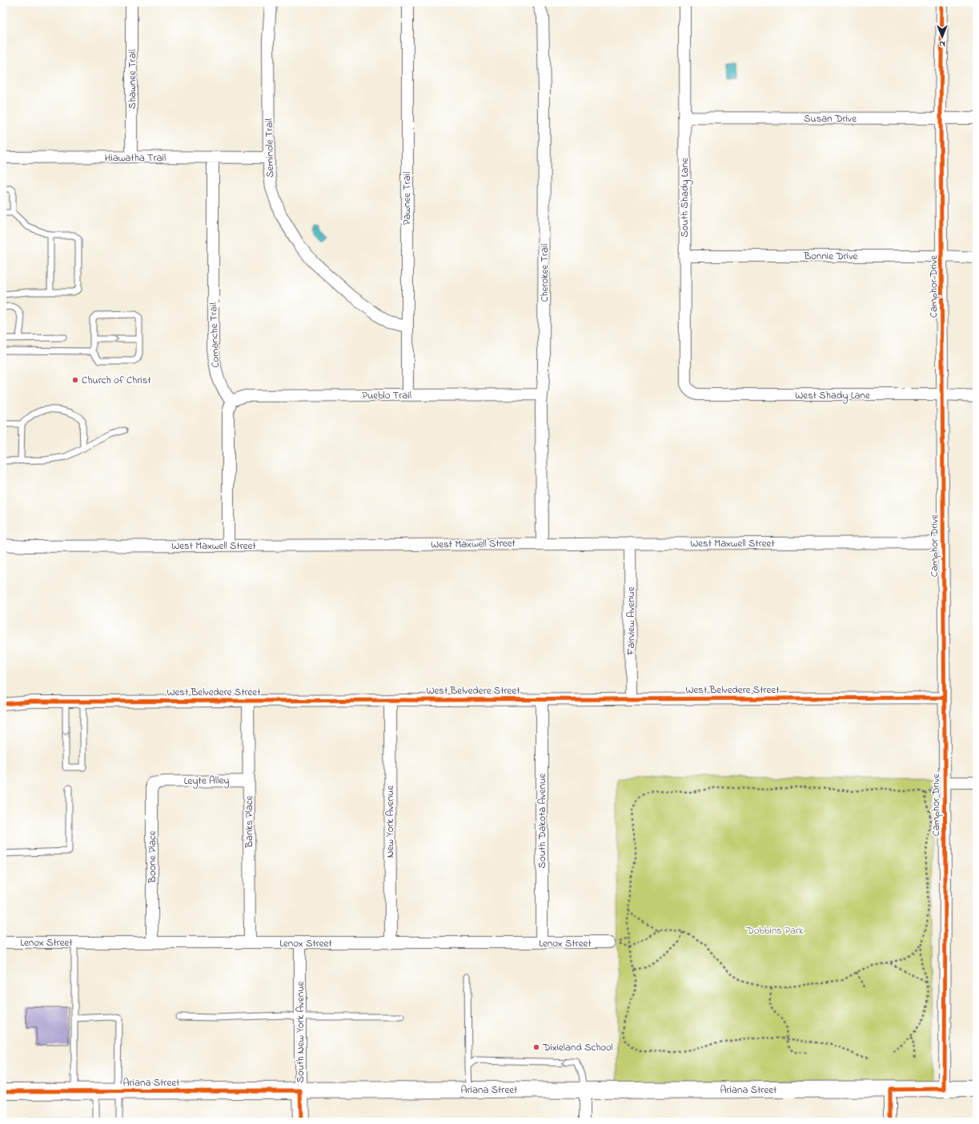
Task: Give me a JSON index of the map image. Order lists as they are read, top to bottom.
{
  "streets": {
    "street": [
      "Shawnee Trail",
      "Susan Drive",
      "Seminole Trail",
      "Hiawatha Trail",
      "South Shady Lane",
      "Pawnee Trail",
      "Bonnie Drive",
      "Cherokee Trail",
      "Camphor Drive",
      "Comanche Trail",
      "Pueblo Trail",
      "West Shady Lane",
      "West Maxwell Street",
      "Fairview Avenue",
      "West Belvedere Street",
      "Leyte Alley",
      "South Dakota Avenue",
      "Banks Place",
      "New York Avenue",
      "Boone Place",
      "Lenox Street",
      "South New York Avenue",
      "Ariana Street"
    ]
  },
  "crossings": [
    ["Shawnee Trail", "Hiawatha Trail"],
    ["Susan Drive", "South Shady Lane"],
    ["Susan Drive", "Camphor Drive"],
    ["Seminole Trail", "Hiawatha Trail"],
    ["Seminole Trail", "Pawnee Trail"],
    ["Hiawatha Trail", "Comanche Trail"],
    ["South Shady Lane", "Bonnie Drive"],
    ["South Shady Lane", "West Shady Lane"],
    ["Pawnee Trail", "Pueblo Trail"],
    ["Bonnie Drive", "Camphor Drive"],
    ["Cherokee Trail", "Pueblo Trail"],
    ["Cherokee Trail", "West Maxwell Street"],
    ["Camphor Drive", "West Shady Lane"],
    ["Camphor Drive", "West Maxwell Street"],
    ["Camphor Drive", "West Belvedere Street"],
    ["Camphor Drive", "Ariana Street"],
    ["Comanche Trail", "Pueblo Trail"],
    ["West Maxwell Street", "Fairview Avenue"],
    ["Fairview Avenue", "West Belvedere Street"],
    ["West Belvedere Street", "South Dakota Avenue"],
    ["West Belvedere Street", "Banks Place"],
    ["West Belvedere Street", "New York Avenue"],
    ["Leyte Alley", "Banks Place"],
    ["Leyte Alley", "Boone Place"],
    ["South Dakota Avenue", "Lenox Street"],
    ["Banks Place", "Lenox Street"],
    ["New York Avenue", "Lenox Street"],
    ["Boone Place", "Lenox Street"],
    ["Lenox Street", "South New York Avenue"],
    ["South New York Avenue", "Ariana Street"]
  ],
  "parks": ["Dobbins Park"],
  "places": ["Church of Christ", "Dixieland School"],
  "north": "bottom"
}
